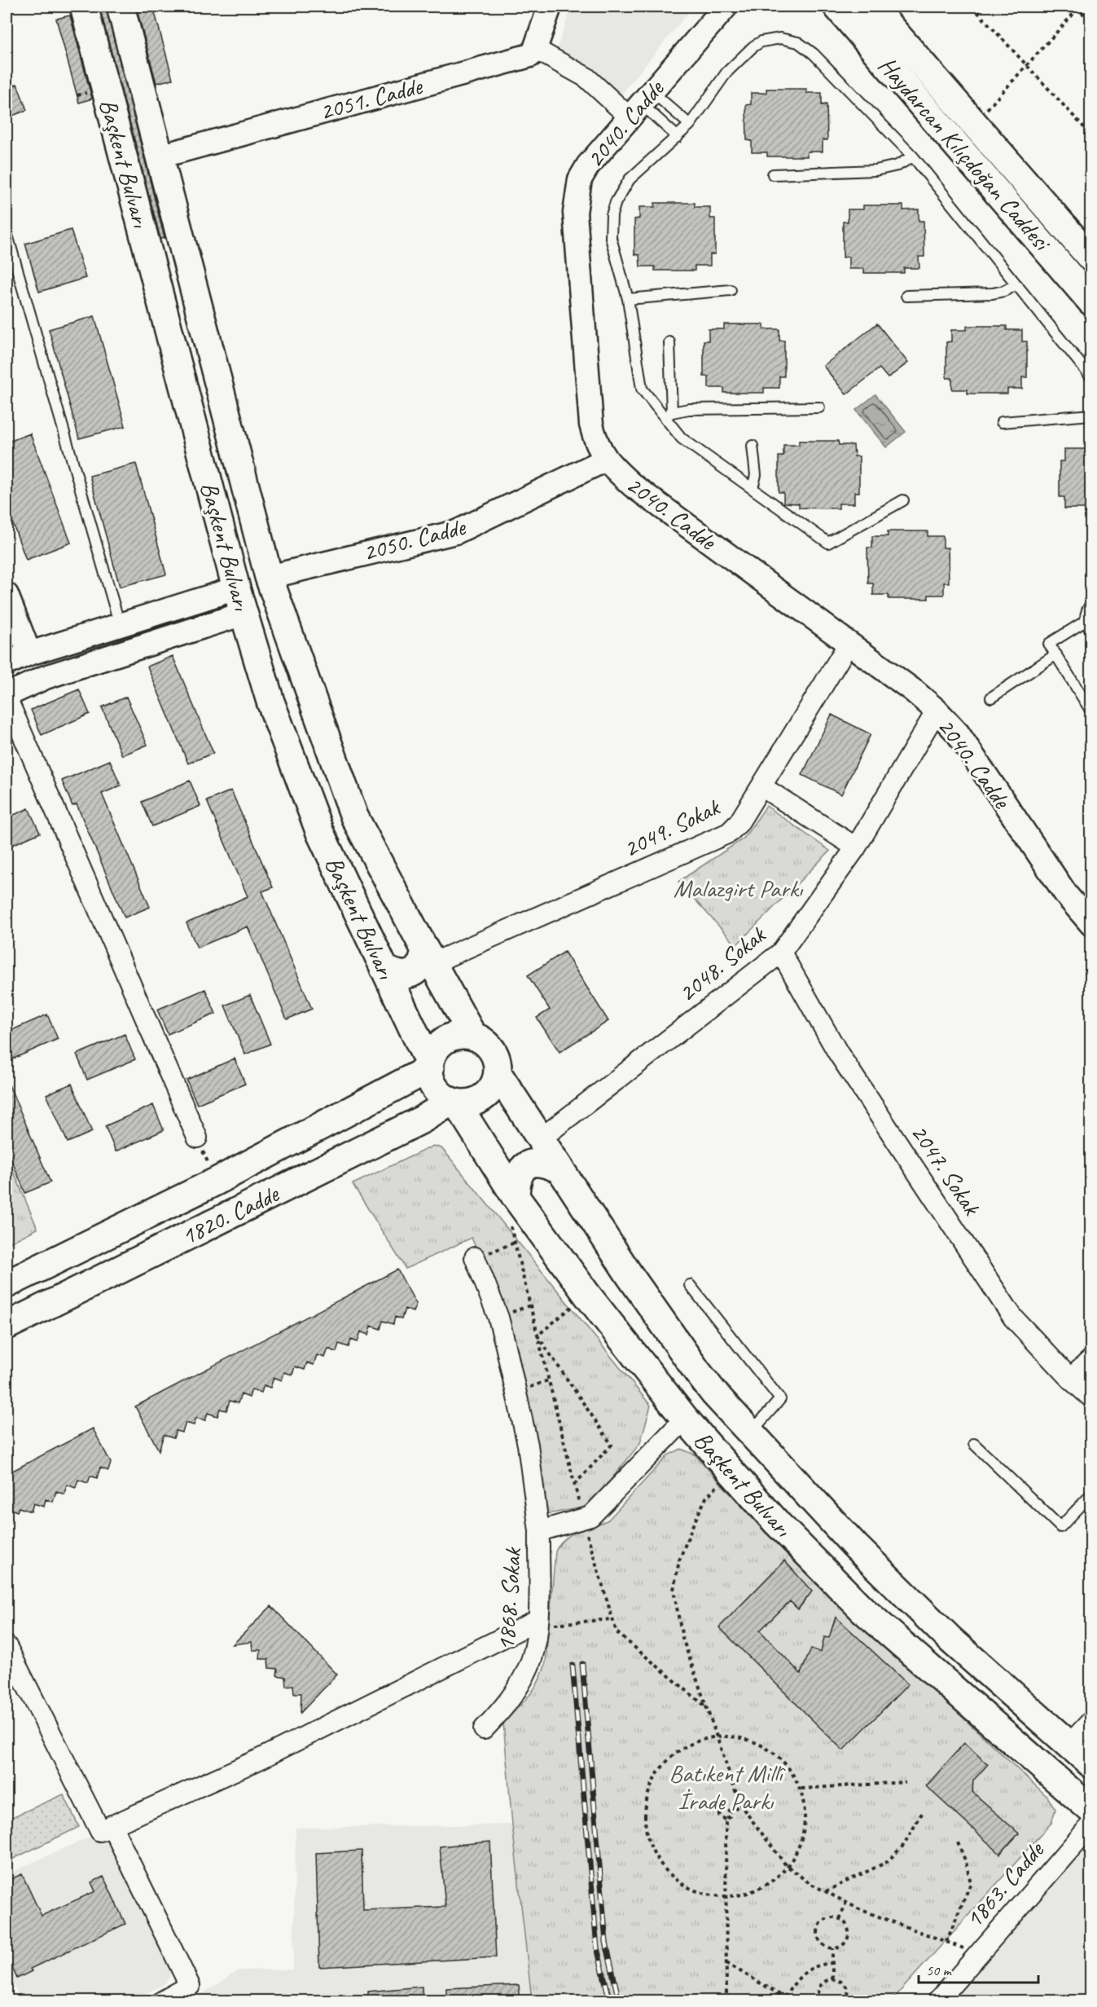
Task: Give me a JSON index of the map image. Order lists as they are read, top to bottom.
{
  "streets": {
    "main road": ["Haydarcan Kılıçdoğan Caddesi", "Başkent Bulvarı", "1820. Cadde"],
    "street": [
      "2051. Cadde",
      "2040. Cadde",
      "2050. Cadde",
      "2049. Sokak",
      "2048. Sokak",
      "2047. Sokak",
      "1868. Sokak",
      "1863. Cadde"
    ]
  },
  "crossings": [
    ["2051. Cadde", "Başkent Bulvarı"],
    ["2040. Cadde", "2050. Cadde"],
    ["2040. Cadde", "2049. Sokak"],
    ["2040. Cadde", "2048. Sokak"],
    ["Başkent Bulvarı", "2050. Cadde"],
    ["Başkent Bulvarı", "2049. Sokak"],
    ["Başkent Bulvarı", "2048. Sokak"],
    ["Başkent Bulvarı", "1820. Cadde"],
    ["Başkent Bulvarı", "1868. Sokak"],
    ["2048. Sokak", "2047. Sokak"]
  ],
  "parks": ["Malazgirt Parkı", "Batıkent Millî İrade Parkı"],
  "scale_bar": "50 m"
}
